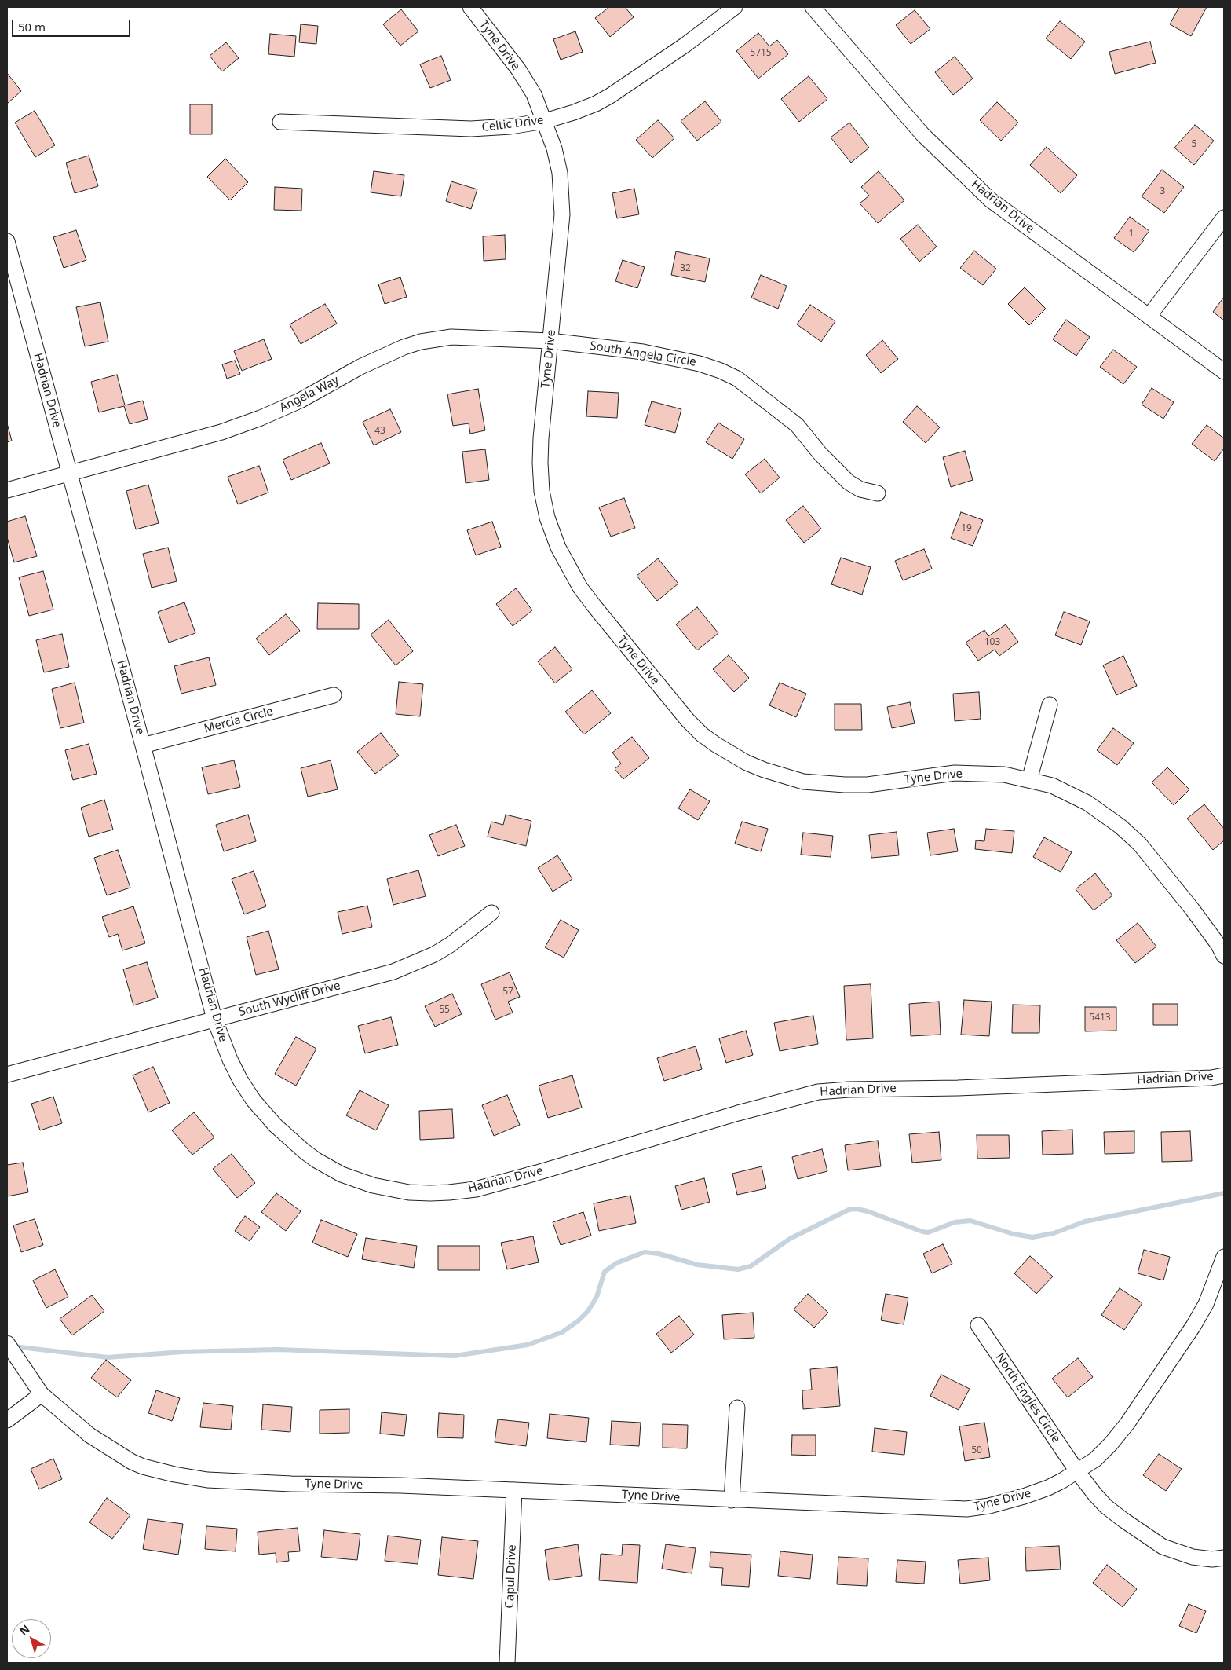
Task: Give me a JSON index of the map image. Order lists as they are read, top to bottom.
{
  "streets": {
    "street": [
      "Tyne Drive",
      "Celtic Drive",
      "Hadrian Drive",
      "South Angela Circle",
      "Angela Way",
      "Mercia Circle",
      "South Wycliff Drive",
      "North Engles Circle",
      "Capul Drive"
    ]
  },
  "crossings": [
    ["Tyne Drive", "Celtic Drive"],
    ["Tyne Drive", "South Angela Circle"],
    ["Tyne Drive", "Angela Way"],
    ["Tyne Drive", "North Engles Circle"],
    ["Tyne Drive", "Capul Drive"],
    ["Hadrian Drive", "Angela Way"],
    ["Hadrian Drive", "Mercia Circle"],
    ["Hadrian Drive", "South Wycliff Drive"],
    ["South Angela Circle", "Angela Way"]
  ],
  "house_numbers": [
    "5715",
    "5",
    "3",
    "1",
    "32",
    "43",
    "19",
    "103",
    "57",
    "55",
    "5413",
    "50"
  ],
  "scale_bar": "50 m",
  "north": "top left"
}
